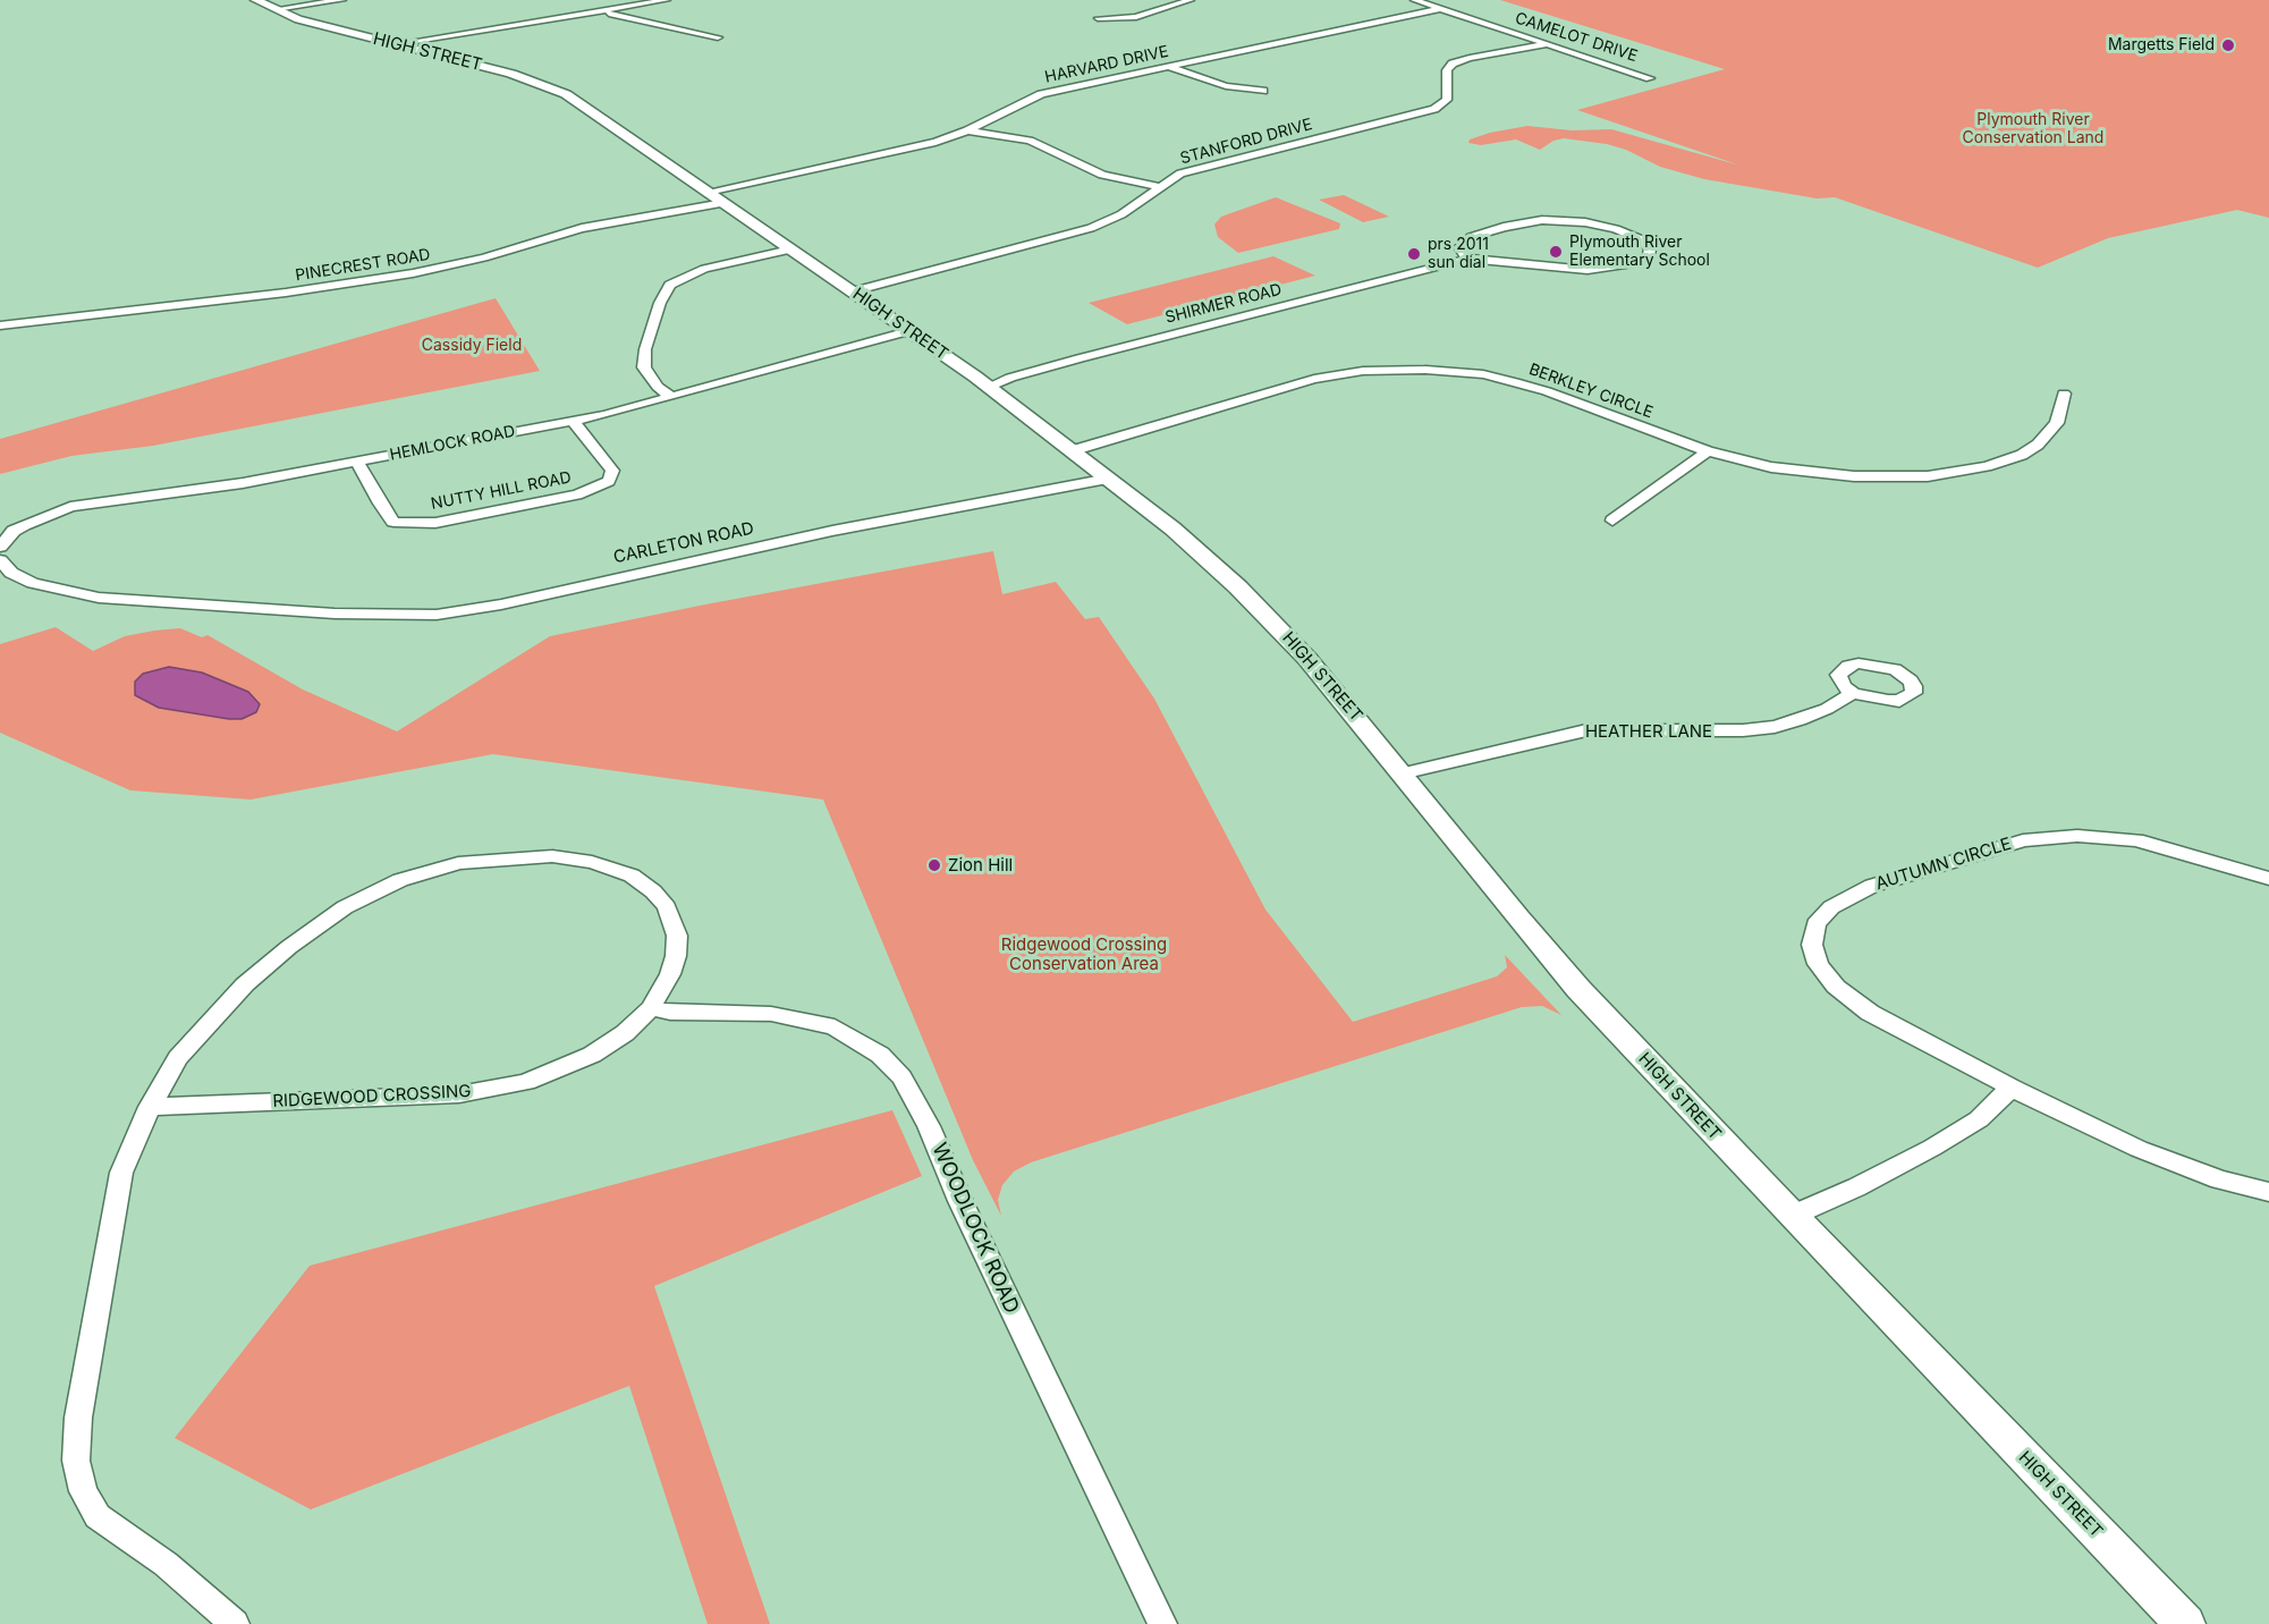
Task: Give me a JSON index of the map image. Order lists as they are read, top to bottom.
{
  "streets": {
    "main road": ["HIGH STREET"],
    "street": [
      "CAMELOT DRIVE",
      "HARVARD DRIVE",
      "STANFORD DRIVE",
      "PINECREST ROAD",
      "SHIRMER ROAD",
      "BERKLEY CIRCLE",
      "HEMLOCK ROAD",
      "NUTTY HILL ROAD",
      "CARLETON ROAD",
      "HEATHER LANE",
      "AUTUMN CIRCLE",
      "RIDGEWOOD CROSSING",
      "WOODLOCK ROAD"
    ]
  },
  "crossings": [
    ["CAMELOT DRIVE", "HARVARD DRIVE"],
    ["CAMELOT DRIVE", "STANFORD DRIVE"],
    ["HIGH STREET", "HARVARD DRIVE"],
    ["HIGH STREET", "STANFORD DRIVE"],
    ["HIGH STREET", "PINECREST ROAD"],
    ["HIGH STREET", "SHIRMER ROAD"],
    ["HIGH STREET", "BERKLEY CIRCLE"],
    ["HIGH STREET", "HEMLOCK ROAD"],
    ["HIGH STREET", "CARLETON ROAD"],
    ["HIGH STREET", "HEATHER LANE"],
    ["HARVARD DRIVE", "PINECREST ROAD"],
    ["HEMLOCK ROAD", "NUTTY HILL ROAD"],
    ["RIDGEWOOD CROSSING", "WOODLOCK ROAD"]
  ],
  "parks": ["Plymouth River Conservation Land", "Cassidy Field", "Ridgewood Crossing Conservation Area"],
  "places": [
    "Margetts Field",
    "Plymouth River Elementary School",
    "prs 2011 sun dial",
    "Zion Hill"
  ]
}
